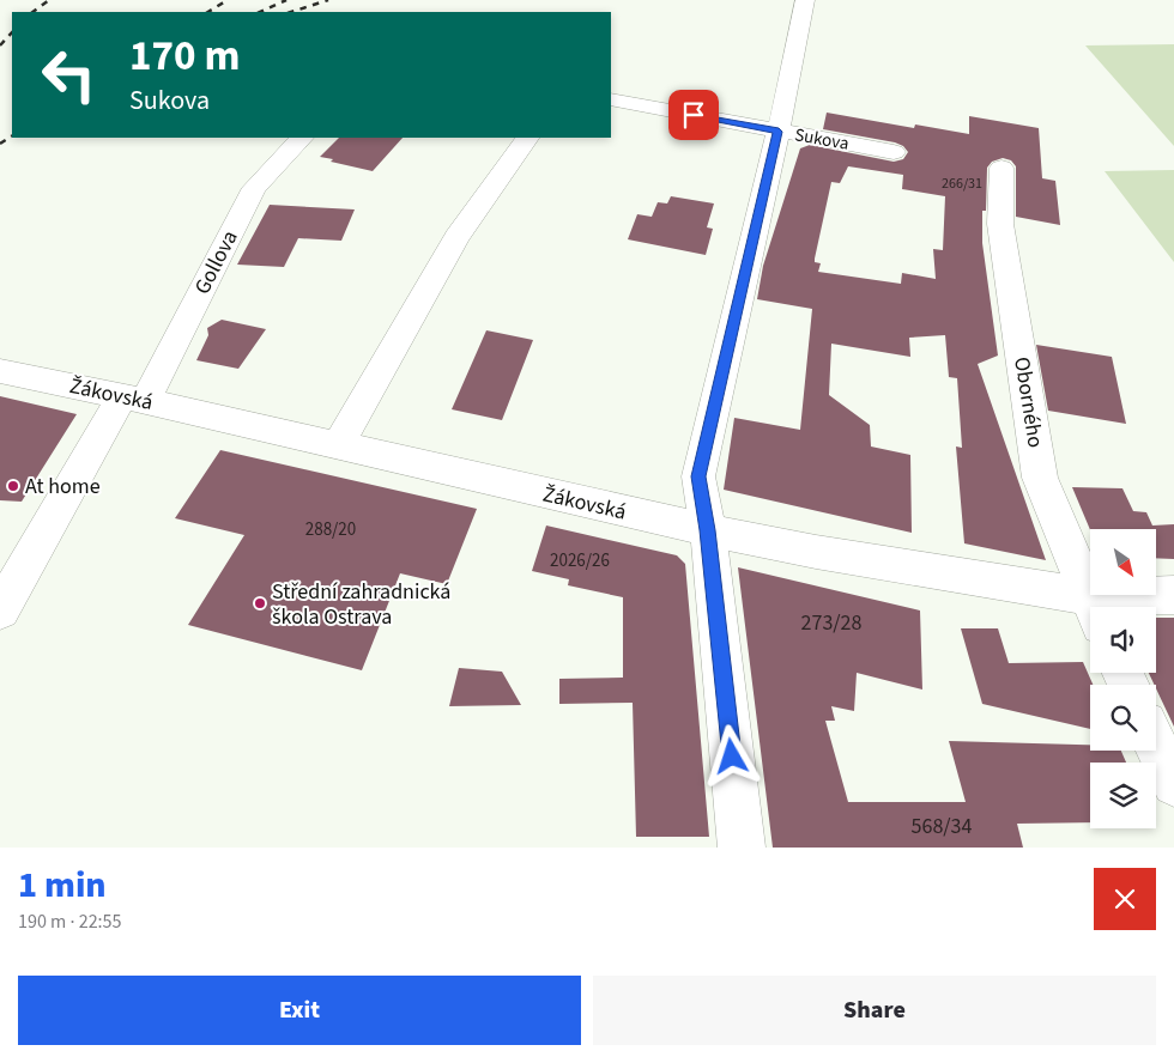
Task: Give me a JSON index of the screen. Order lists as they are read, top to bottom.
{
  "streets": {
    "street": [
      "Sukova",
      "Gollova",
      "Žákovská",
      "Oborného"
    ]
  },
  "crossings": [
    ["Gollova", "Žákovská"]
  ],
  "places": ["At home", "Střední zahradnická škola Ostrava"],
  "house_numbers": [
    "266/31",
    "288/20",
    "2026/26",
    "273/28",
    "568/34"
  ],
  "north": "bottom right",
  "page": {
    "turn": ["170 m", "Sukova"],
    "heading": ["1 min", "190 m · 22:55"],
    "buttons": ["Exit", "Share"]
  }
}
